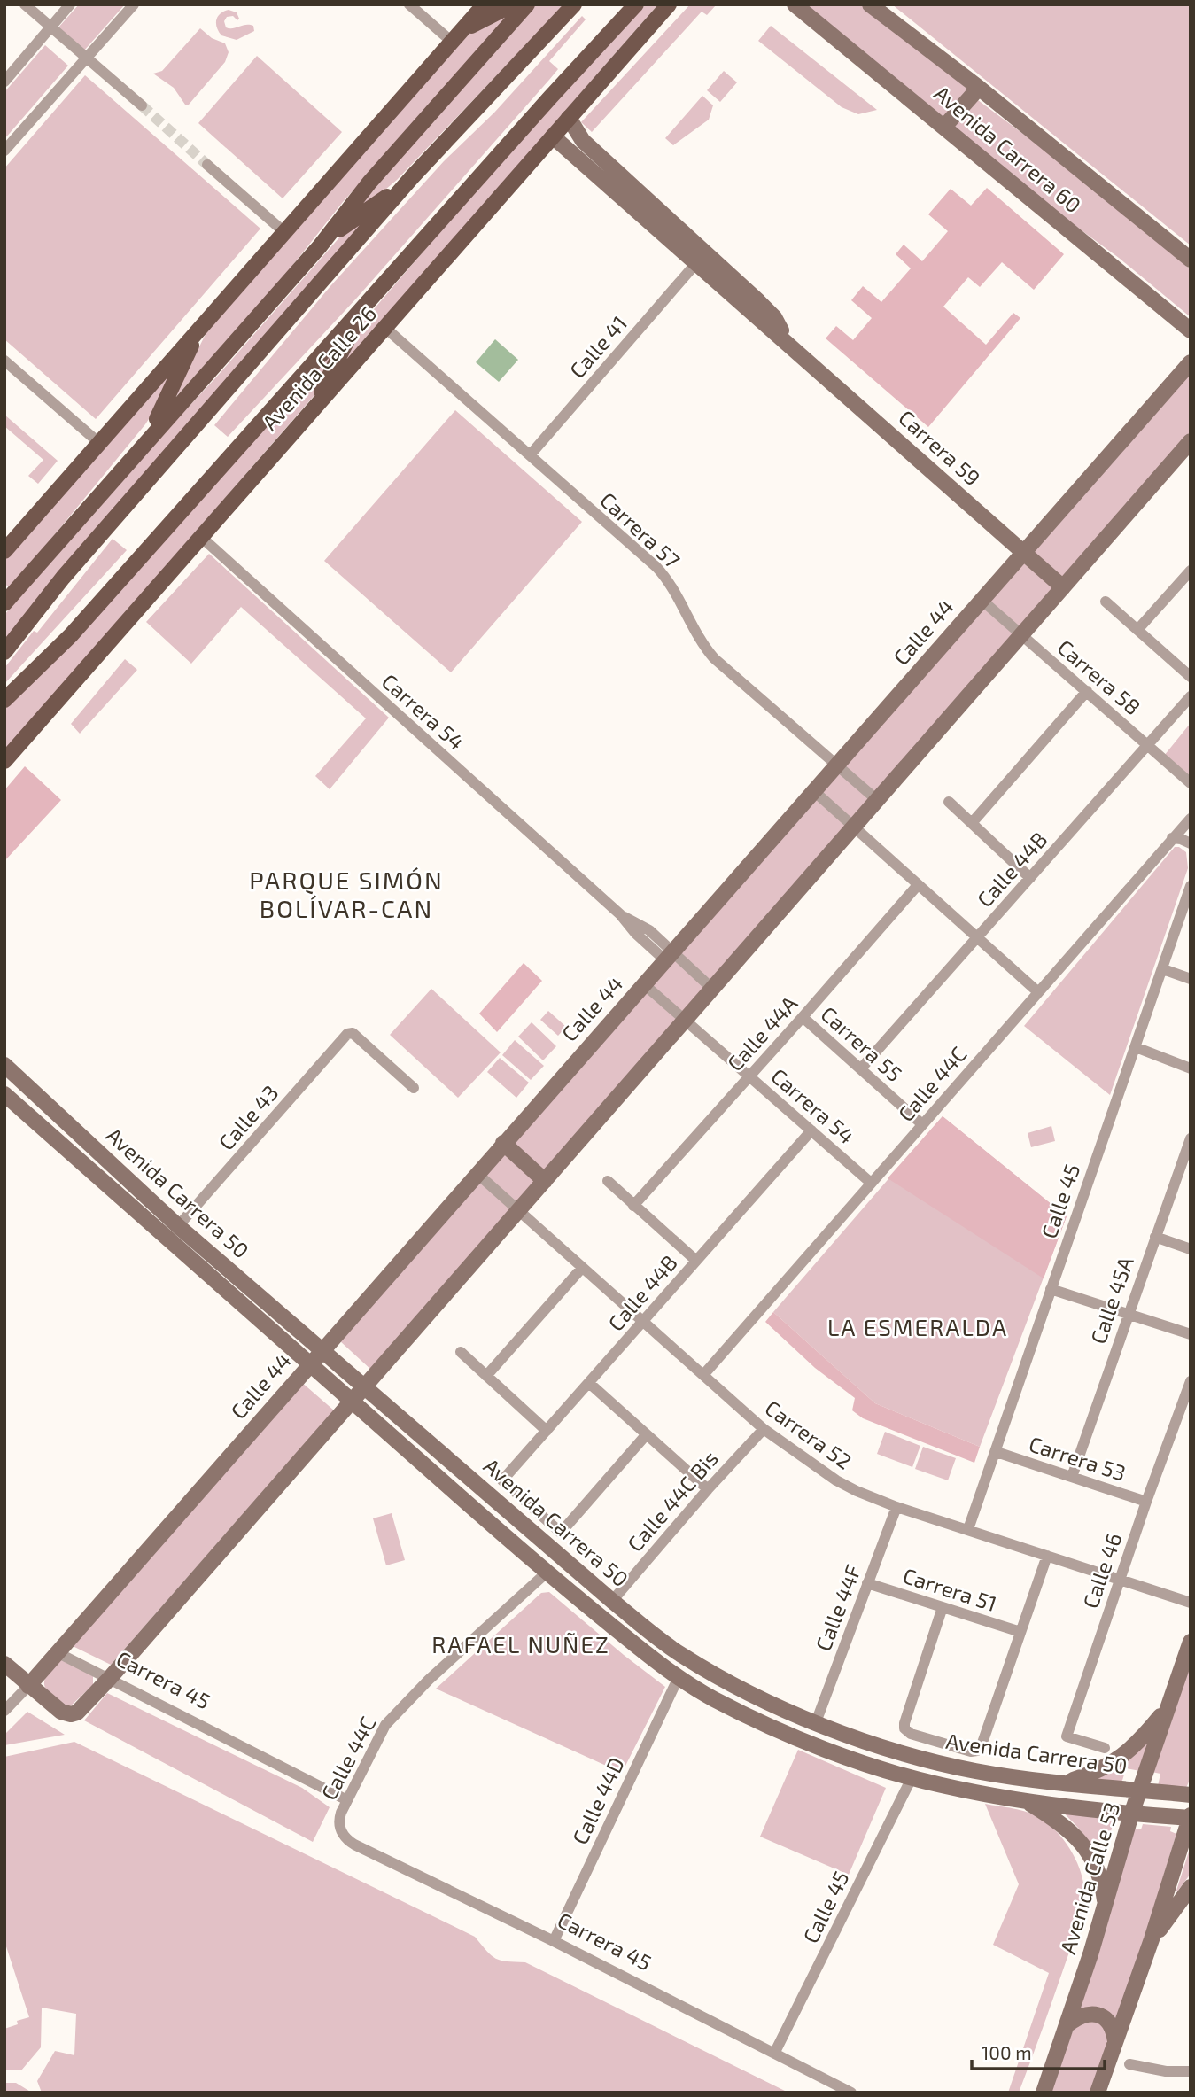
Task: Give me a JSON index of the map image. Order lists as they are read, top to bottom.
{
  "streets": {
    "main road": [
      "Avenida Carrera 60",
      "Avenida Calle 26",
      "Carrera 59",
      "Calle 44",
      "Avenida Carrera 50",
      "Avenida Calle 53"
    ],
    "street": [
      "Calle 41",
      "Carrera 57",
      "Carrera 58",
      "Carrera 54",
      "Calle 44B",
      "Calle 44A",
      "Carrera 55",
      "Calle 44C",
      "Calle 43",
      "Calle 45",
      "Calle 45A",
      "Carrera 52",
      "Carrera 53",
      "Calle 44C Bis",
      "Calle 46",
      "Carrera 51",
      "Calle 44F",
      "Carrera 45",
      "Calle 44D"
    ]
  },
  "crossings": [
    ["Calle 41", "Carrera 59"],
    ["Calle 41", "Carrera 57"],
    ["Avenida Calle 26", "Carrera 59"],
    ["Avenida Calle 26", "Carrera 57"],
    ["Avenida Calle 26", "Carrera 54"],
    ["Carrera 59", "Calle 44"],
    ["Carrera 57", "Calle 44"],
    ["Calle 44", "Carrera 58"],
    ["Calle 44", "Carrera 54"],
    ["Calle 44", "Avenida Carrera 50"],
    ["Calle 44", "Carrera 52"],
    ["Calle 44", "Carrera 45"],
    ["Carrera 58", "Calle 44B"],
    ["Carrera 54", "Calle 44B"],
    ["Carrera 54", "Calle 44A"],
    ["Carrera 54", "Calle 44C"],
    ["Calle 44B", "Carrera 55"],
    ["Calle 44B", "Avenida Carrera 50"],
    ["Calle 44B", "Carrera 52"],
    ["Calle 44A", "Carrera 55"],
    ["Carrera 55", "Calle 44C"],
    ["Calle 44C", "Avenida Carrera 50"],
    ["Calle 44C", "Carrera 52"],
    ["Calle 44C", "Carrera 45"],
    ["Calle 43", "Avenida Carrera 50"],
    ["Avenida Carrera 50", "Calle 45"],
    ["Avenida Carrera 50", "Calle 44C Bis"],
    ["Avenida Carrera 50", "Calle 44F"],
    ["Avenida Carrera 50", "Calle 44D"],
    ["Avenida Carrera 50", "Avenida Calle 53"],
    ["Calle 45", "Carrera 52"],
    ["Calle 45", "Carrera 53"],
    ["Calle 45", "Carrera 45"],
    ["Calle 45A", "Carrera 53"],
    ["Carrera 52", "Calle 44C Bis"],
    ["Carrera 52", "Calle 46"],
    ["Carrera 52", "Calle 44F"],
    ["Carrera 53", "Calle 46"],
    ["Carrera 51", "Calle 44F"],
    ["Carrera 45", "Calle 44D"]
  ],
  "districts": ["PARQUE SIMÓN BOLÍVAR-CAN", "LA ESMERALDA", "RAFAEL NUÑEZ"],
  "scale_bar": "100 m"
}
